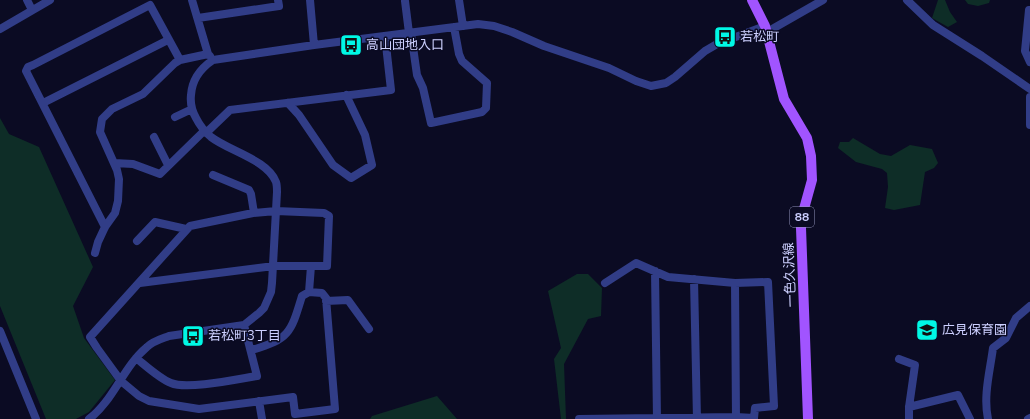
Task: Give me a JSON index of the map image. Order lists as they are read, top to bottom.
{
  "streets": {
    "main road": ["88", "一色久沢線"]
  },
  "places": {
    "bus stop": ["若松町", "高山団地入口", "若松町3丁目"],
    "school or university": ["広見保育園"]
  }
}
